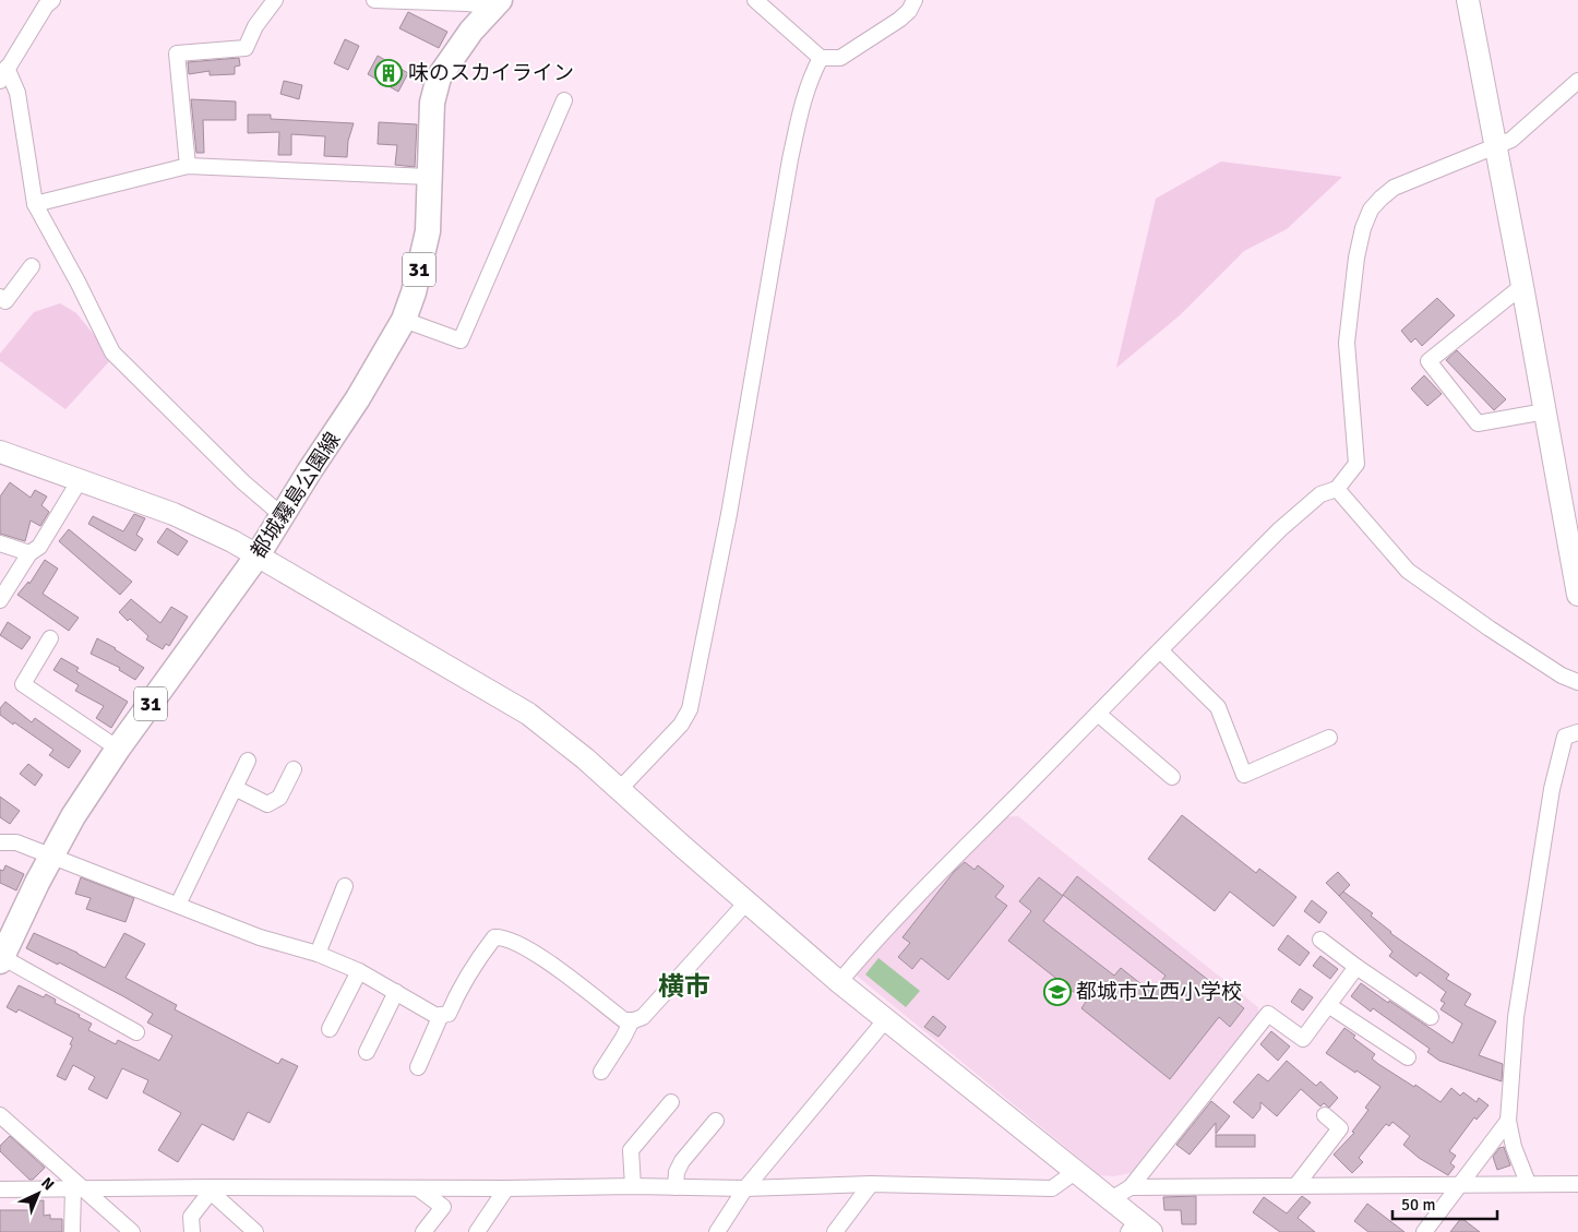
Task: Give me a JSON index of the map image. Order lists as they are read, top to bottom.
{
  "streets": {
    "main road": ["31", "都城霧島公園線"]
  },
  "districts": ["横市"],
  "places": {
    "building": ["味のスカイライン"],
    "school or university": ["都城市立西小学校"]
  },
  "scale_bar": "50 m",
  "north": "top right"
}
